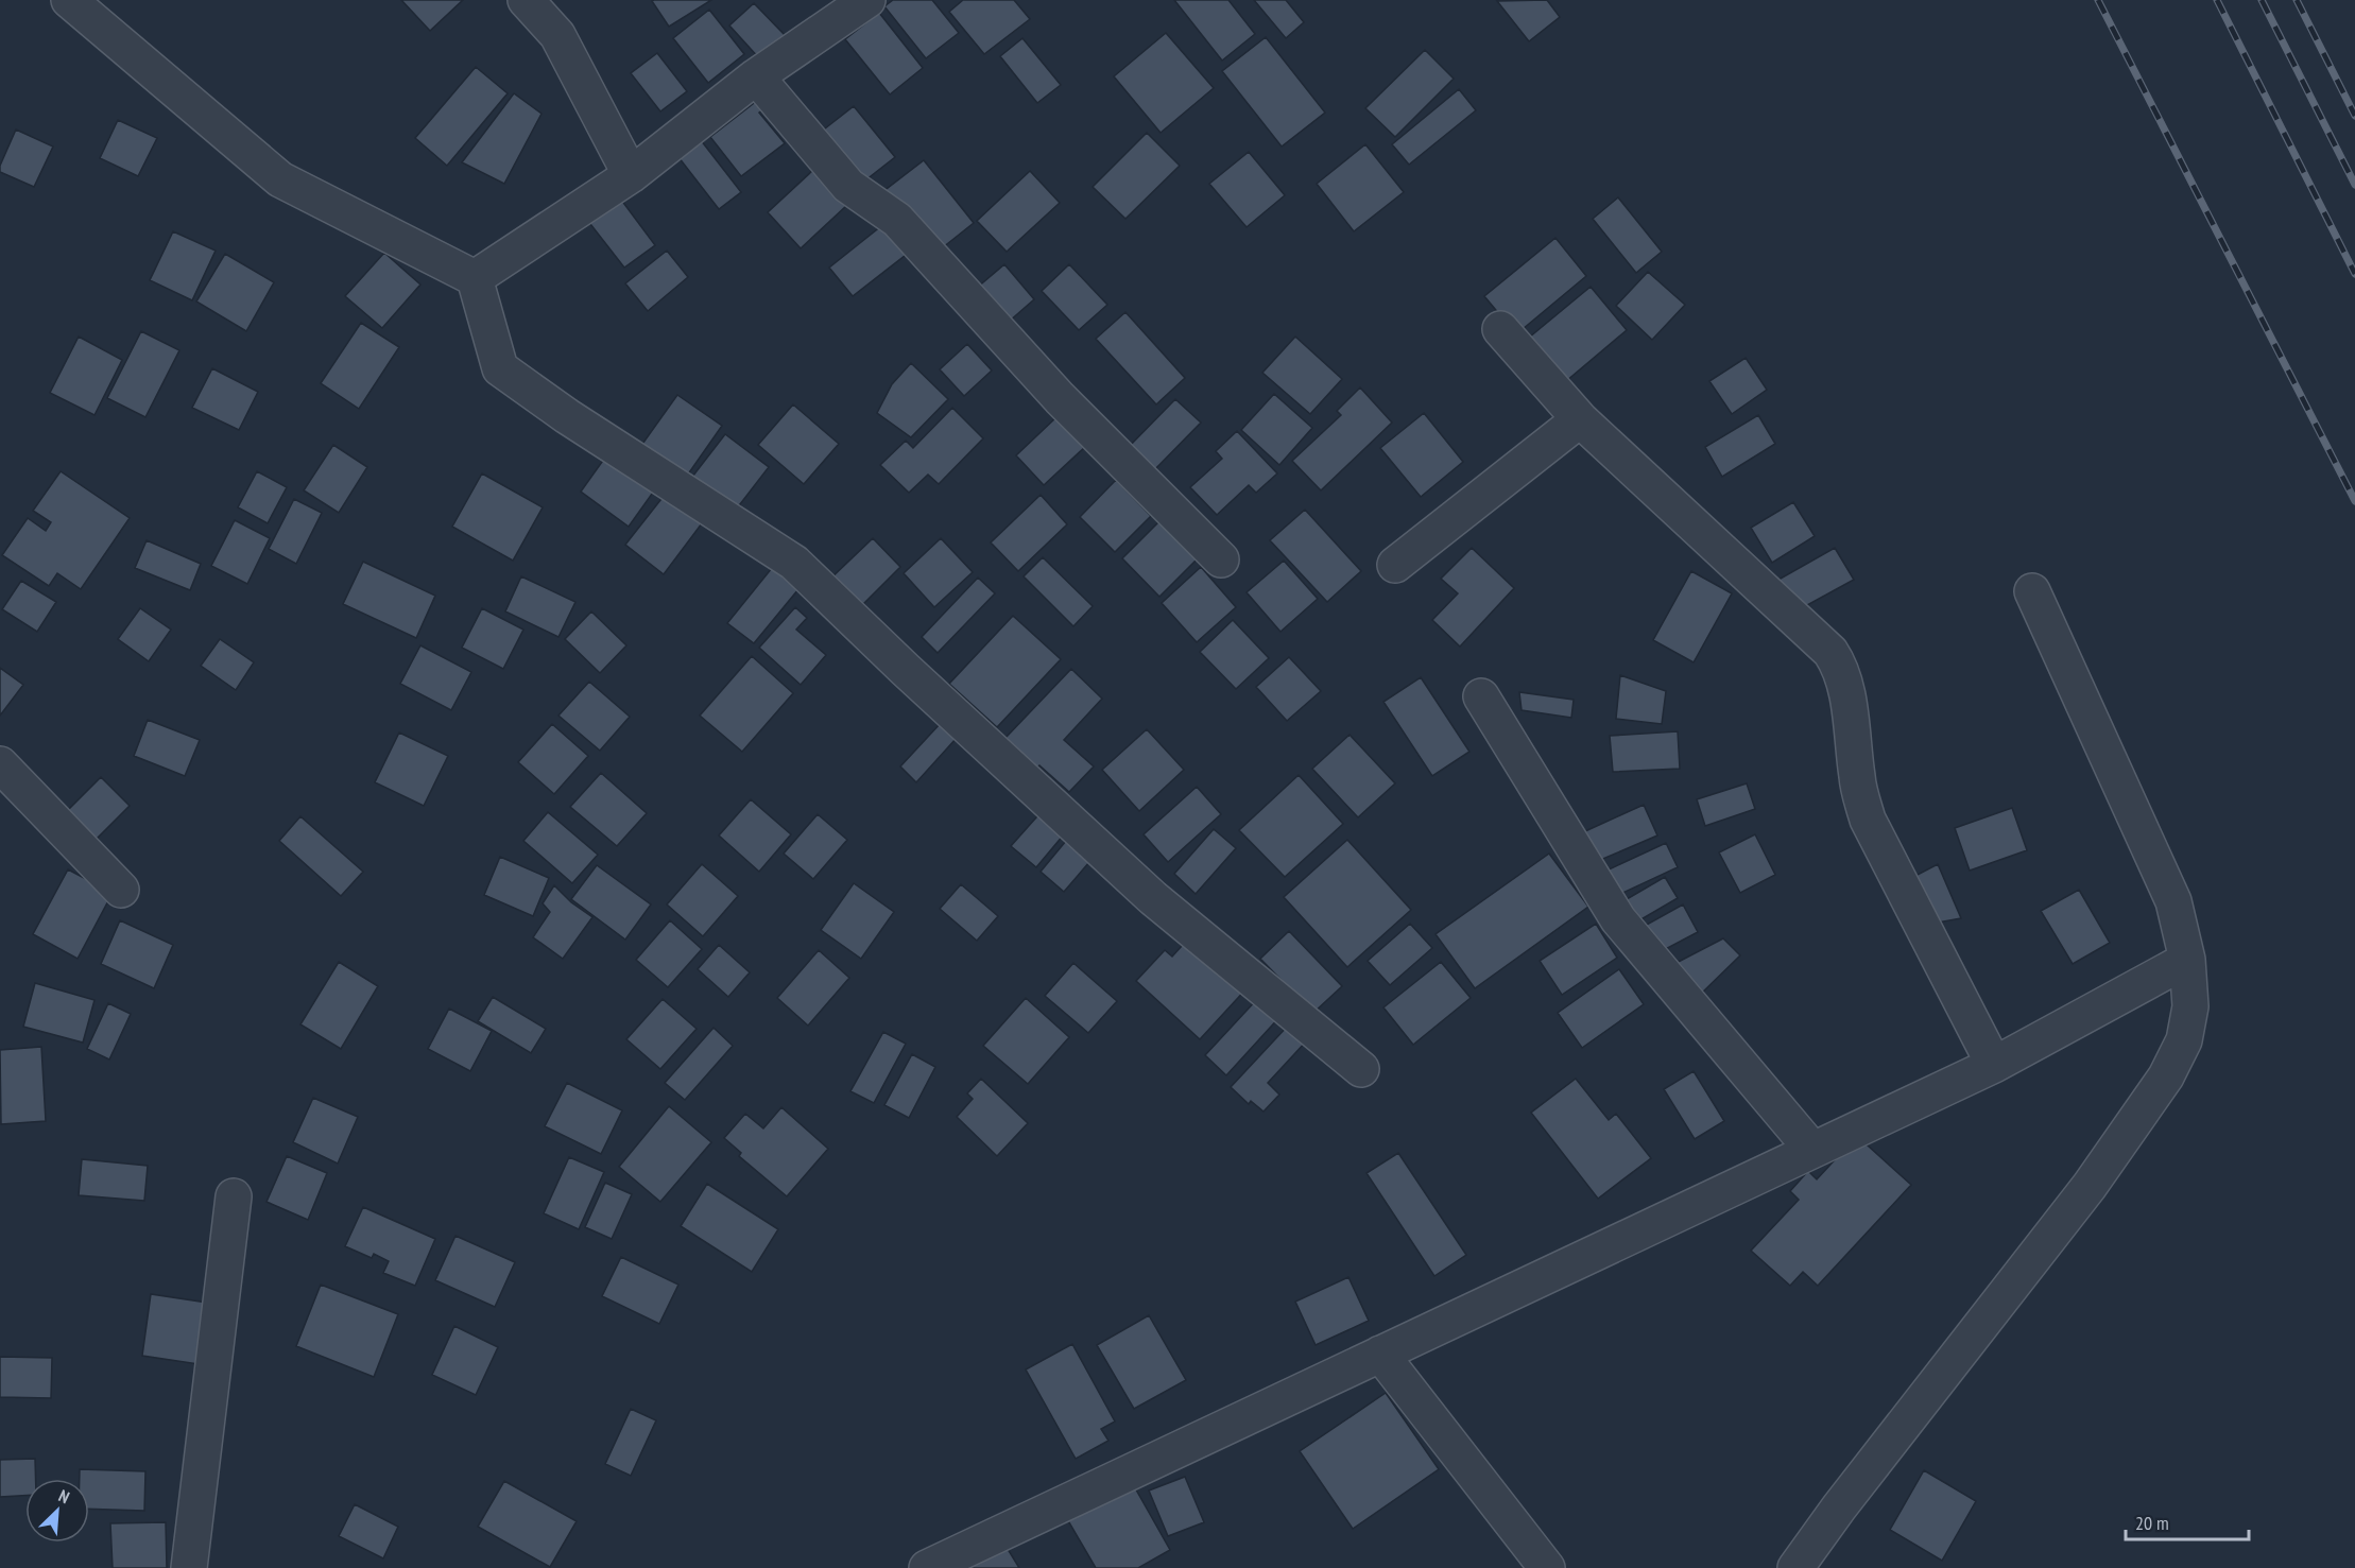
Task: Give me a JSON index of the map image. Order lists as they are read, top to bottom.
{
  "scale_bar": "20 m",
  "north": "top right"
}
